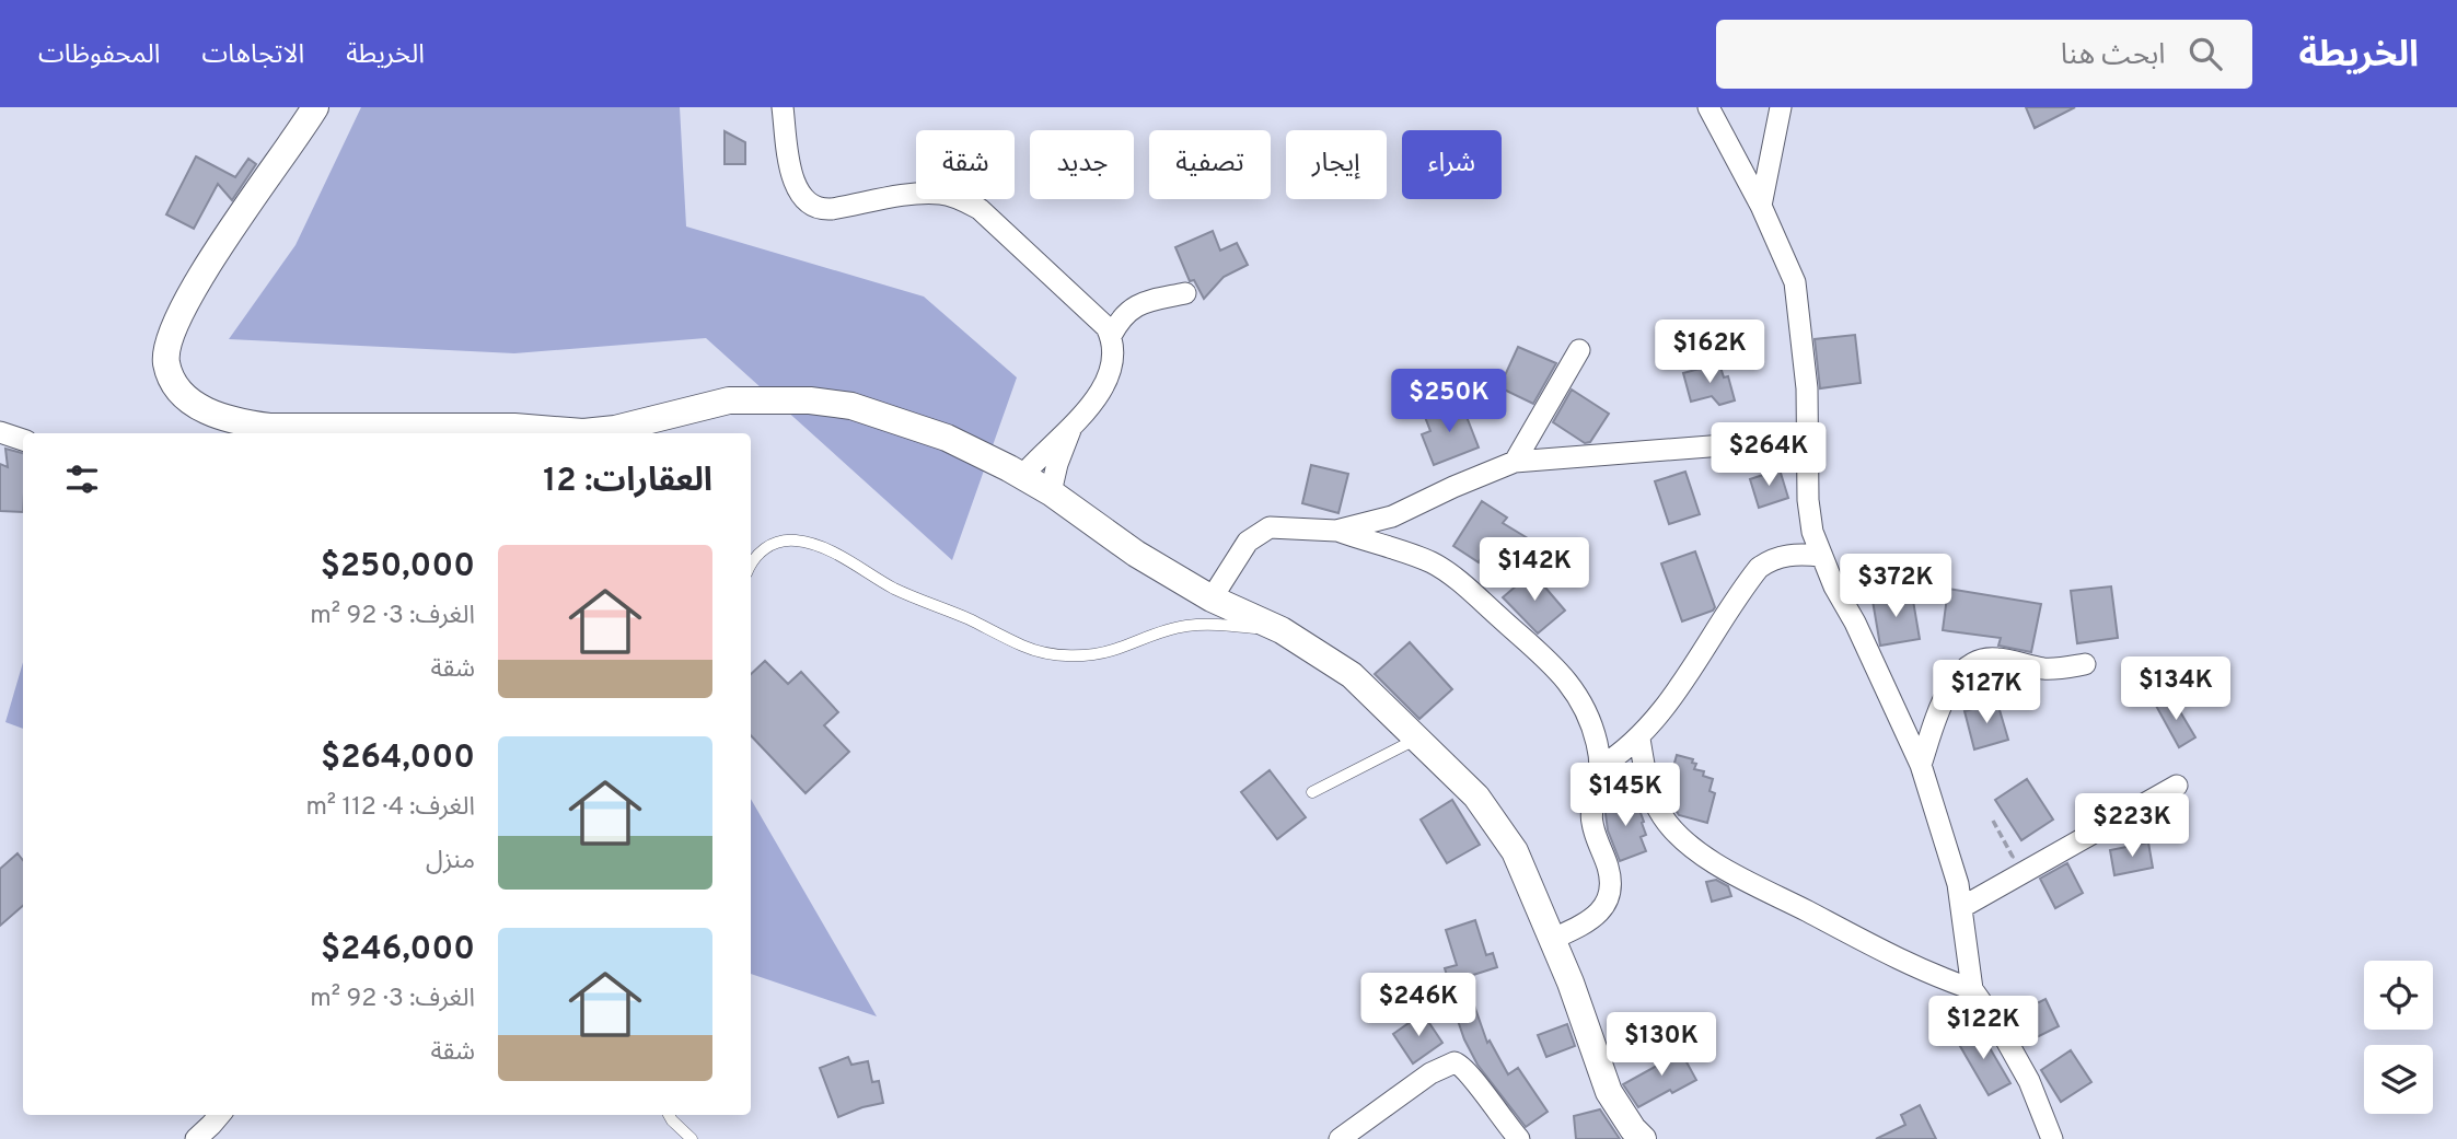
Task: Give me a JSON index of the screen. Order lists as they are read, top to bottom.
{
  "page": {
    "header": "الخريطة",
    "search": "ابحث هنا",
    "nav": ["الخريطة", "الاتجاهات", "المحفوظات"],
    "chip": [
      "شراء",
      "إيجار",
      "تصفية",
      "جديد",
      "شقة"
    ],
    "price": [
      "$162K",
      "$250K",
      "$264K",
      "$142K",
      "$372K",
      "$134K",
      "$127K",
      "$145K",
      "$223K",
      "$246K",
      "$122K",
      "$130K"
    ],
    "heading": "العقارات: 12",
    "list": [
      {
        "name": "$250,000",
        "note": "الغرف: 3 · 92 m² · شقة"
      },
      {
        "name": "$264,000",
        "note": "الغرف: 4 · 112 m² · منزل"
      },
      {
        "name": "$246,000",
        "note": "الغرف: 3 · 92 m² · شقة"
      }
    ]
  }
}
